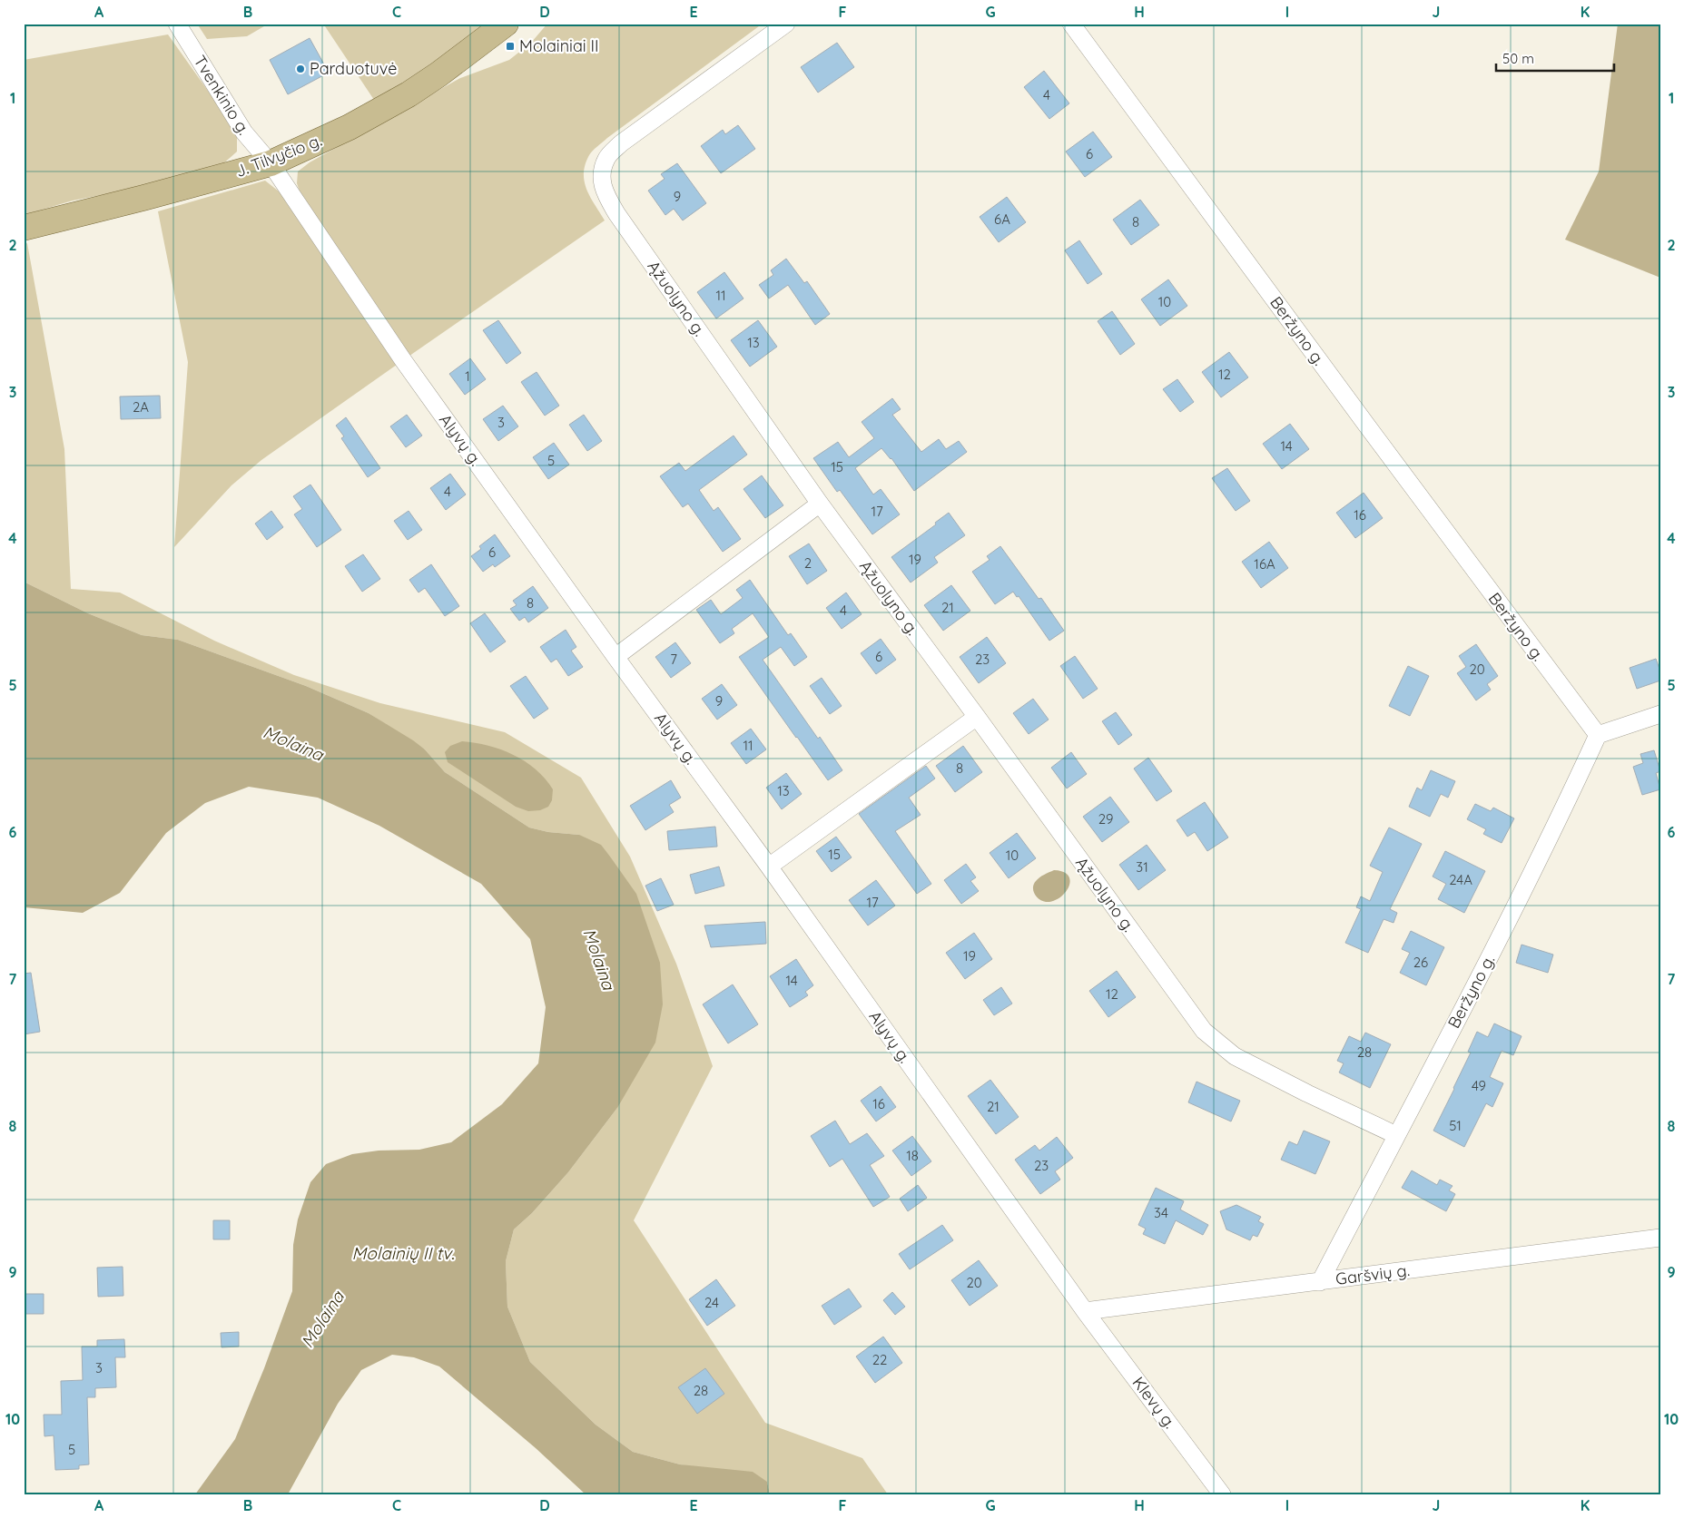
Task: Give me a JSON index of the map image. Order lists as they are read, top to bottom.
{
  "streets": {
    "main road": ["J. Tilvyčio g."],
    "street": [
      "Tvenkinio g.",
      "Ąžuolyno g.",
      "Beržyno g.",
      "Alyvų g.",
      "Garšvių g.",
      "Klevų g."
    ]
  },
  "crossings": [
    ["Tvenkinio g.", "J. Tilvyčio g."],
    ["Tvenkinio g.", "Alyvų g."],
    ["J. Tilvyčio g.", "Alyvų g."],
    ["Ąžuolyno g.", "Beržyno g."],
    ["Beržyno g.", "Garšvių g."],
    ["Alyvų g.", "Garšvių g."],
    ["Alyvų g.", "Klevų g."],
    ["Garšvių g.", "Klevų g."]
  ],
  "water": ["Molaina", "Molainių II tv."],
  "places": {
    "transit": ["Molainiai II"],
    "other": ["Parduotuvė"]
  },
  "house_numbers": [
    "4",
    "6",
    "9",
    "6A",
    "8",
    "11",
    "10",
    "13",
    "12",
    "1",
    "2A",
    "3",
    "14",
    "5",
    "15",
    "4",
    "17",
    "16",
    "6",
    "19",
    "2",
    "16A",
    "8",
    "21",
    "4",
    "6",
    "7",
    "23",
    "20",
    "9",
    "11",
    "8",
    "13",
    "29",
    "15",
    "10",
    "31",
    "24A",
    "17",
    "19",
    "26",
    "14",
    "12",
    "28",
    "49",
    "16",
    "21",
    "51",
    "18",
    "23",
    "34",
    "20",
    "24",
    "22",
    "3",
    "28",
    "5"
  ],
  "scale_bar": "50 m",
  "grid": {
    "columns": [
      "A",
      "B",
      "C",
      "D",
      "E",
      "F",
      "G",
      "H",
      "I",
      "J",
      "K"
    ],
    "rows": [
      "1",
      "2",
      "3",
      "4",
      "5",
      "6",
      "7",
      "8",
      "9",
      "10"
    ]
  }
}
